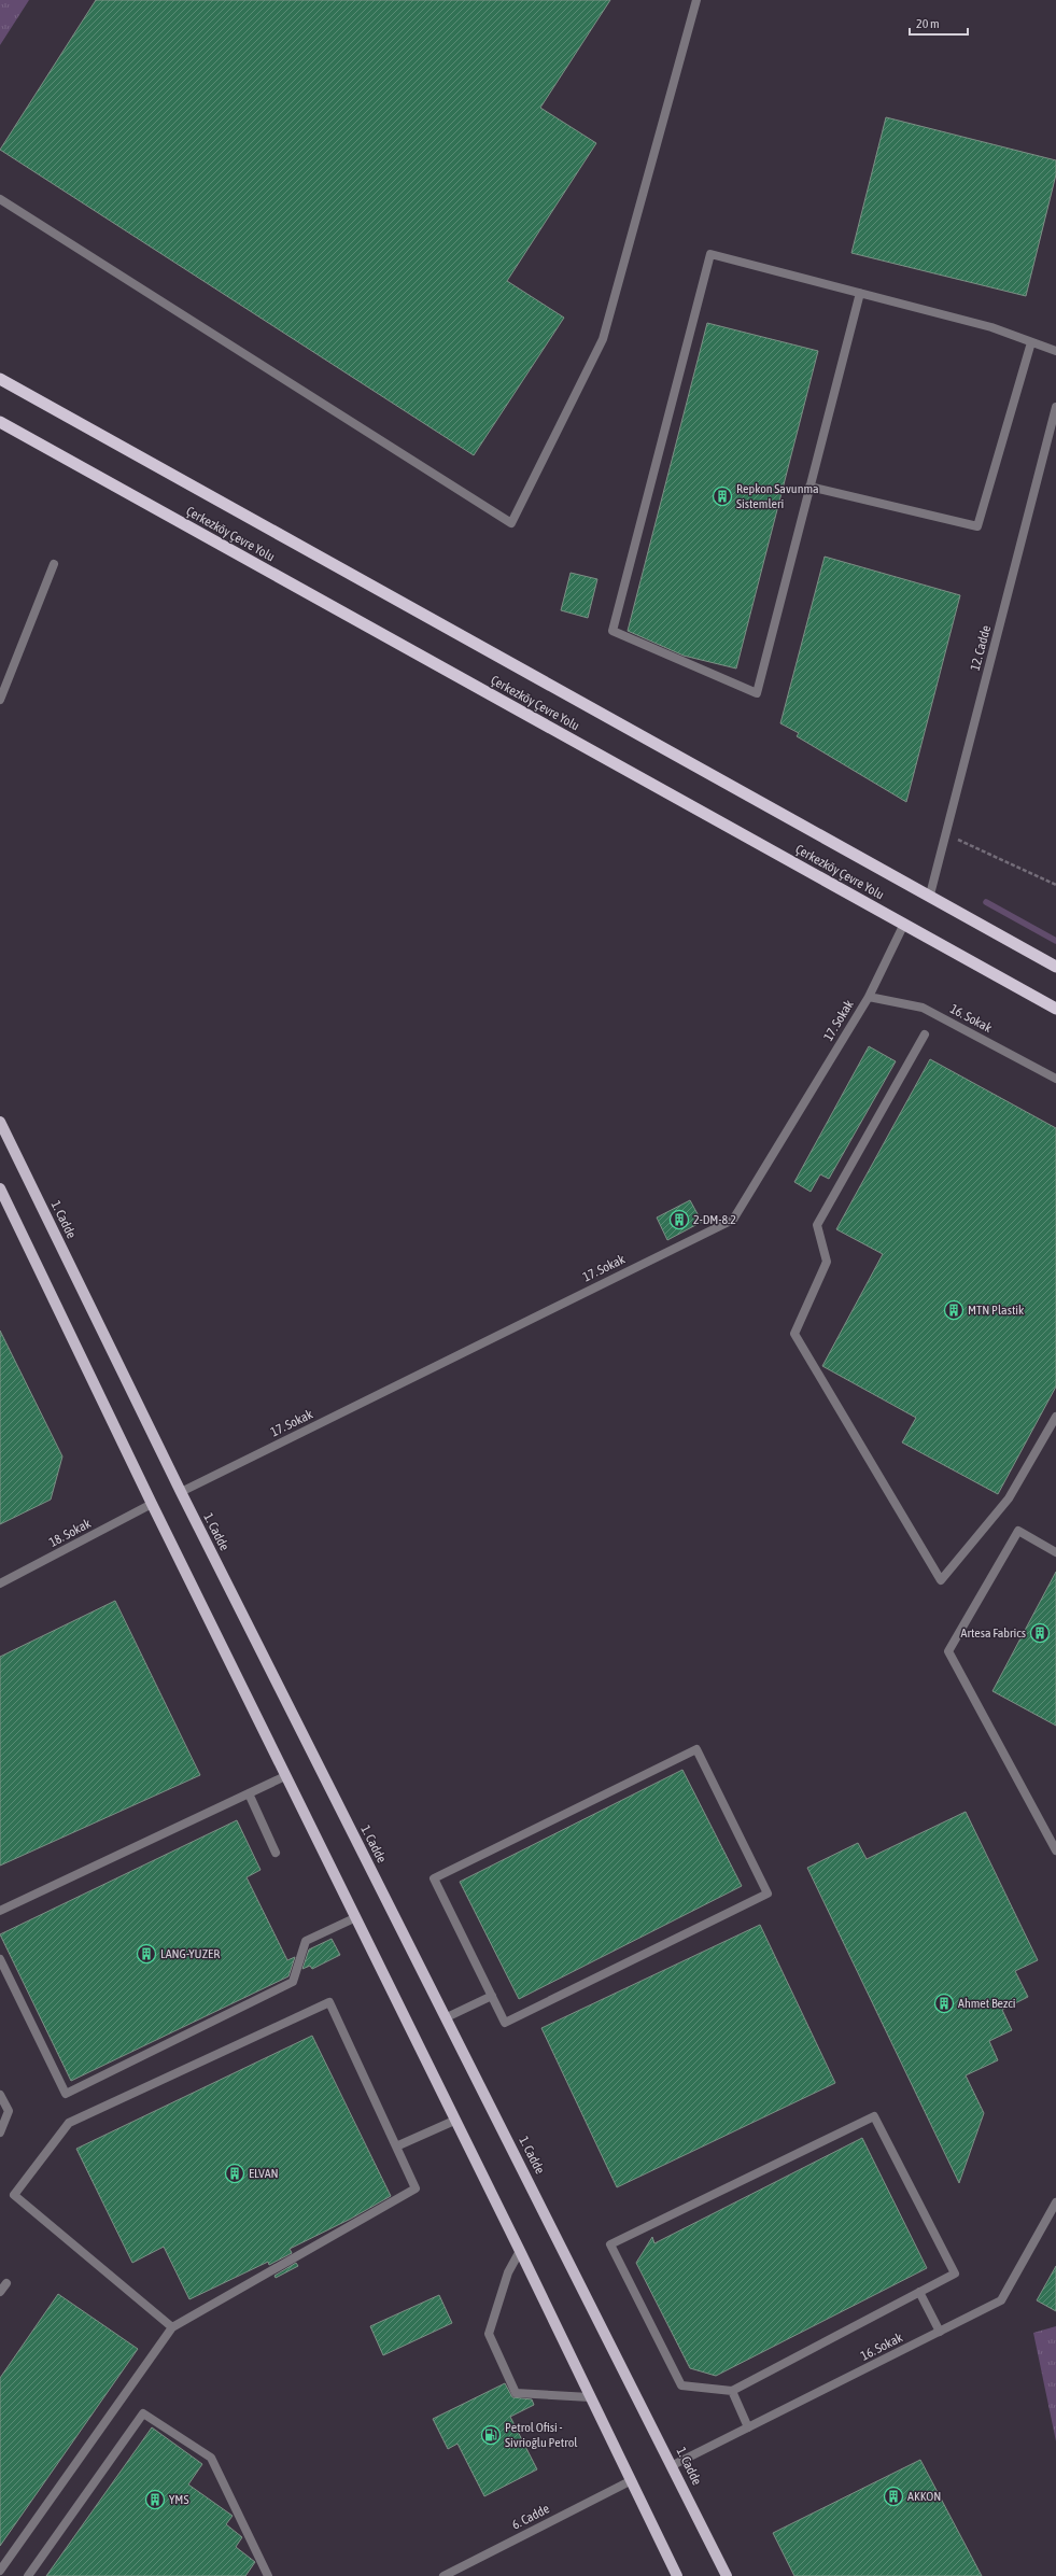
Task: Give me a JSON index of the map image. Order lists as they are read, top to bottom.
{
  "streets": {
    "highway": ["Çerkezköy Çevre Yolu"],
    "main road": ["1. Cadde"],
    "street": [
      "12. Cadde",
      "16. Sokak",
      "17. Sokak",
      "18. Sokak",
      "6. Cadde"
    ]
  },
  "crossings": [
    ["Çerkezköy Çevre Yolu", "17. Sokak"],
    ["16. Sokak", "17. Sokak"],
    ["16. Sokak", "1. Cadde"],
    ["17. Sokak", "1. Cadde"]
  ],
  "places": {
    "building": [
      "Repkon Savunma Sistemleri",
      "2-DM-8.2",
      "MTN Plastik",
      "Artesa Fabrics",
      "LANG-YUZER",
      "Ahmet Bezci",
      "ELVAN",
      "AKKON",
      "YMS"
    ],
    "fuel station": ["Petrol Ofisi - Sivrioğlu Petrol"]
  },
  "scale_bar": "20 m"
}
